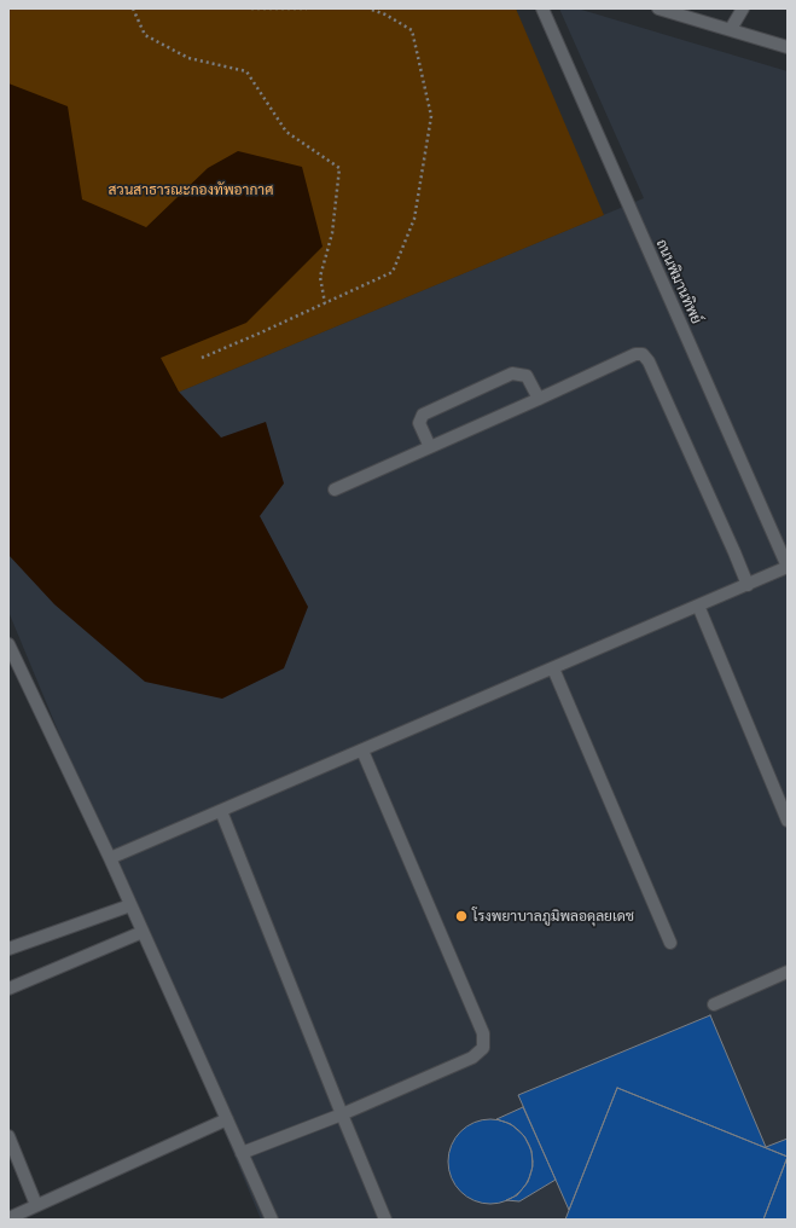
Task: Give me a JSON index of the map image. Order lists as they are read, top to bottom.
{
  "streets": {
    "street": ["ถนนพิมานทิพย์"]
  },
  "parks": ["สวนสาธารณะกองทัพอากาศ"],
  "places": ["โรงพยาบาลภูมิพลอดุลยเดช"]
}
